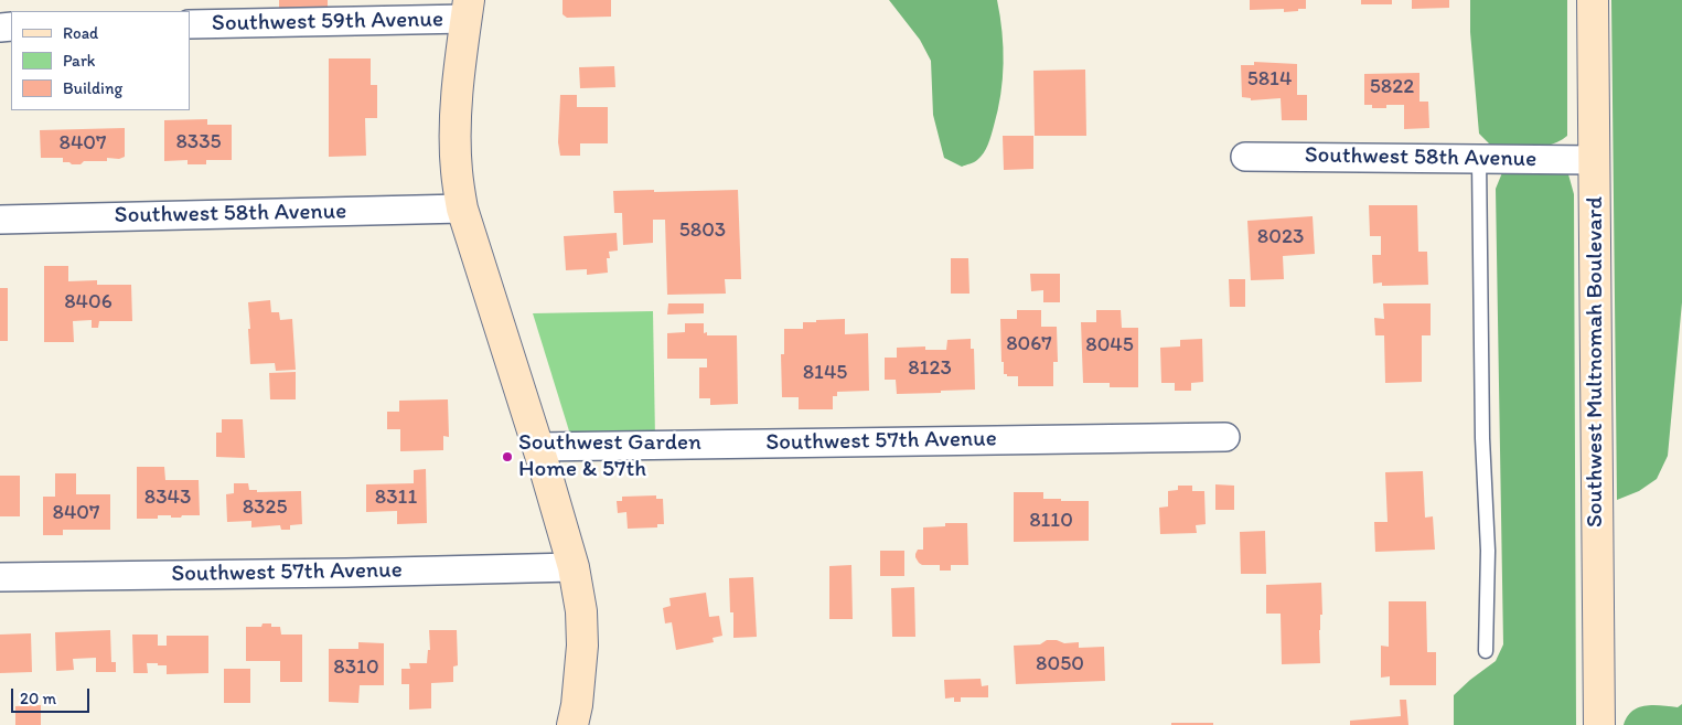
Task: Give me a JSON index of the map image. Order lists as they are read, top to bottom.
{
  "streets": {
    "street": [
      "Southwest 59th Avenue",
      "Southwest 58th Avenue",
      "Southwest Multnomah Boulevard",
      "Southwest 57th Avenue"
    ]
  },
  "crossings": [
    ["Southwest 58th Avenue", "Southwest Multnomah Boulevard"]
  ],
  "places": ["Southwest Garden Home & 57th"],
  "house_numbers": [
    "5814",
    "5822",
    "8335",
    "8407",
    "5803",
    "8023",
    "8406",
    "8067",
    "8045",
    "8123",
    "8145",
    "8343",
    "8311",
    "8325",
    "8407",
    "8110",
    "8050",
    "8310"
  ],
  "legend": ["Road", "Park", "Building"],
  "scale_bar": "20 m"
}
